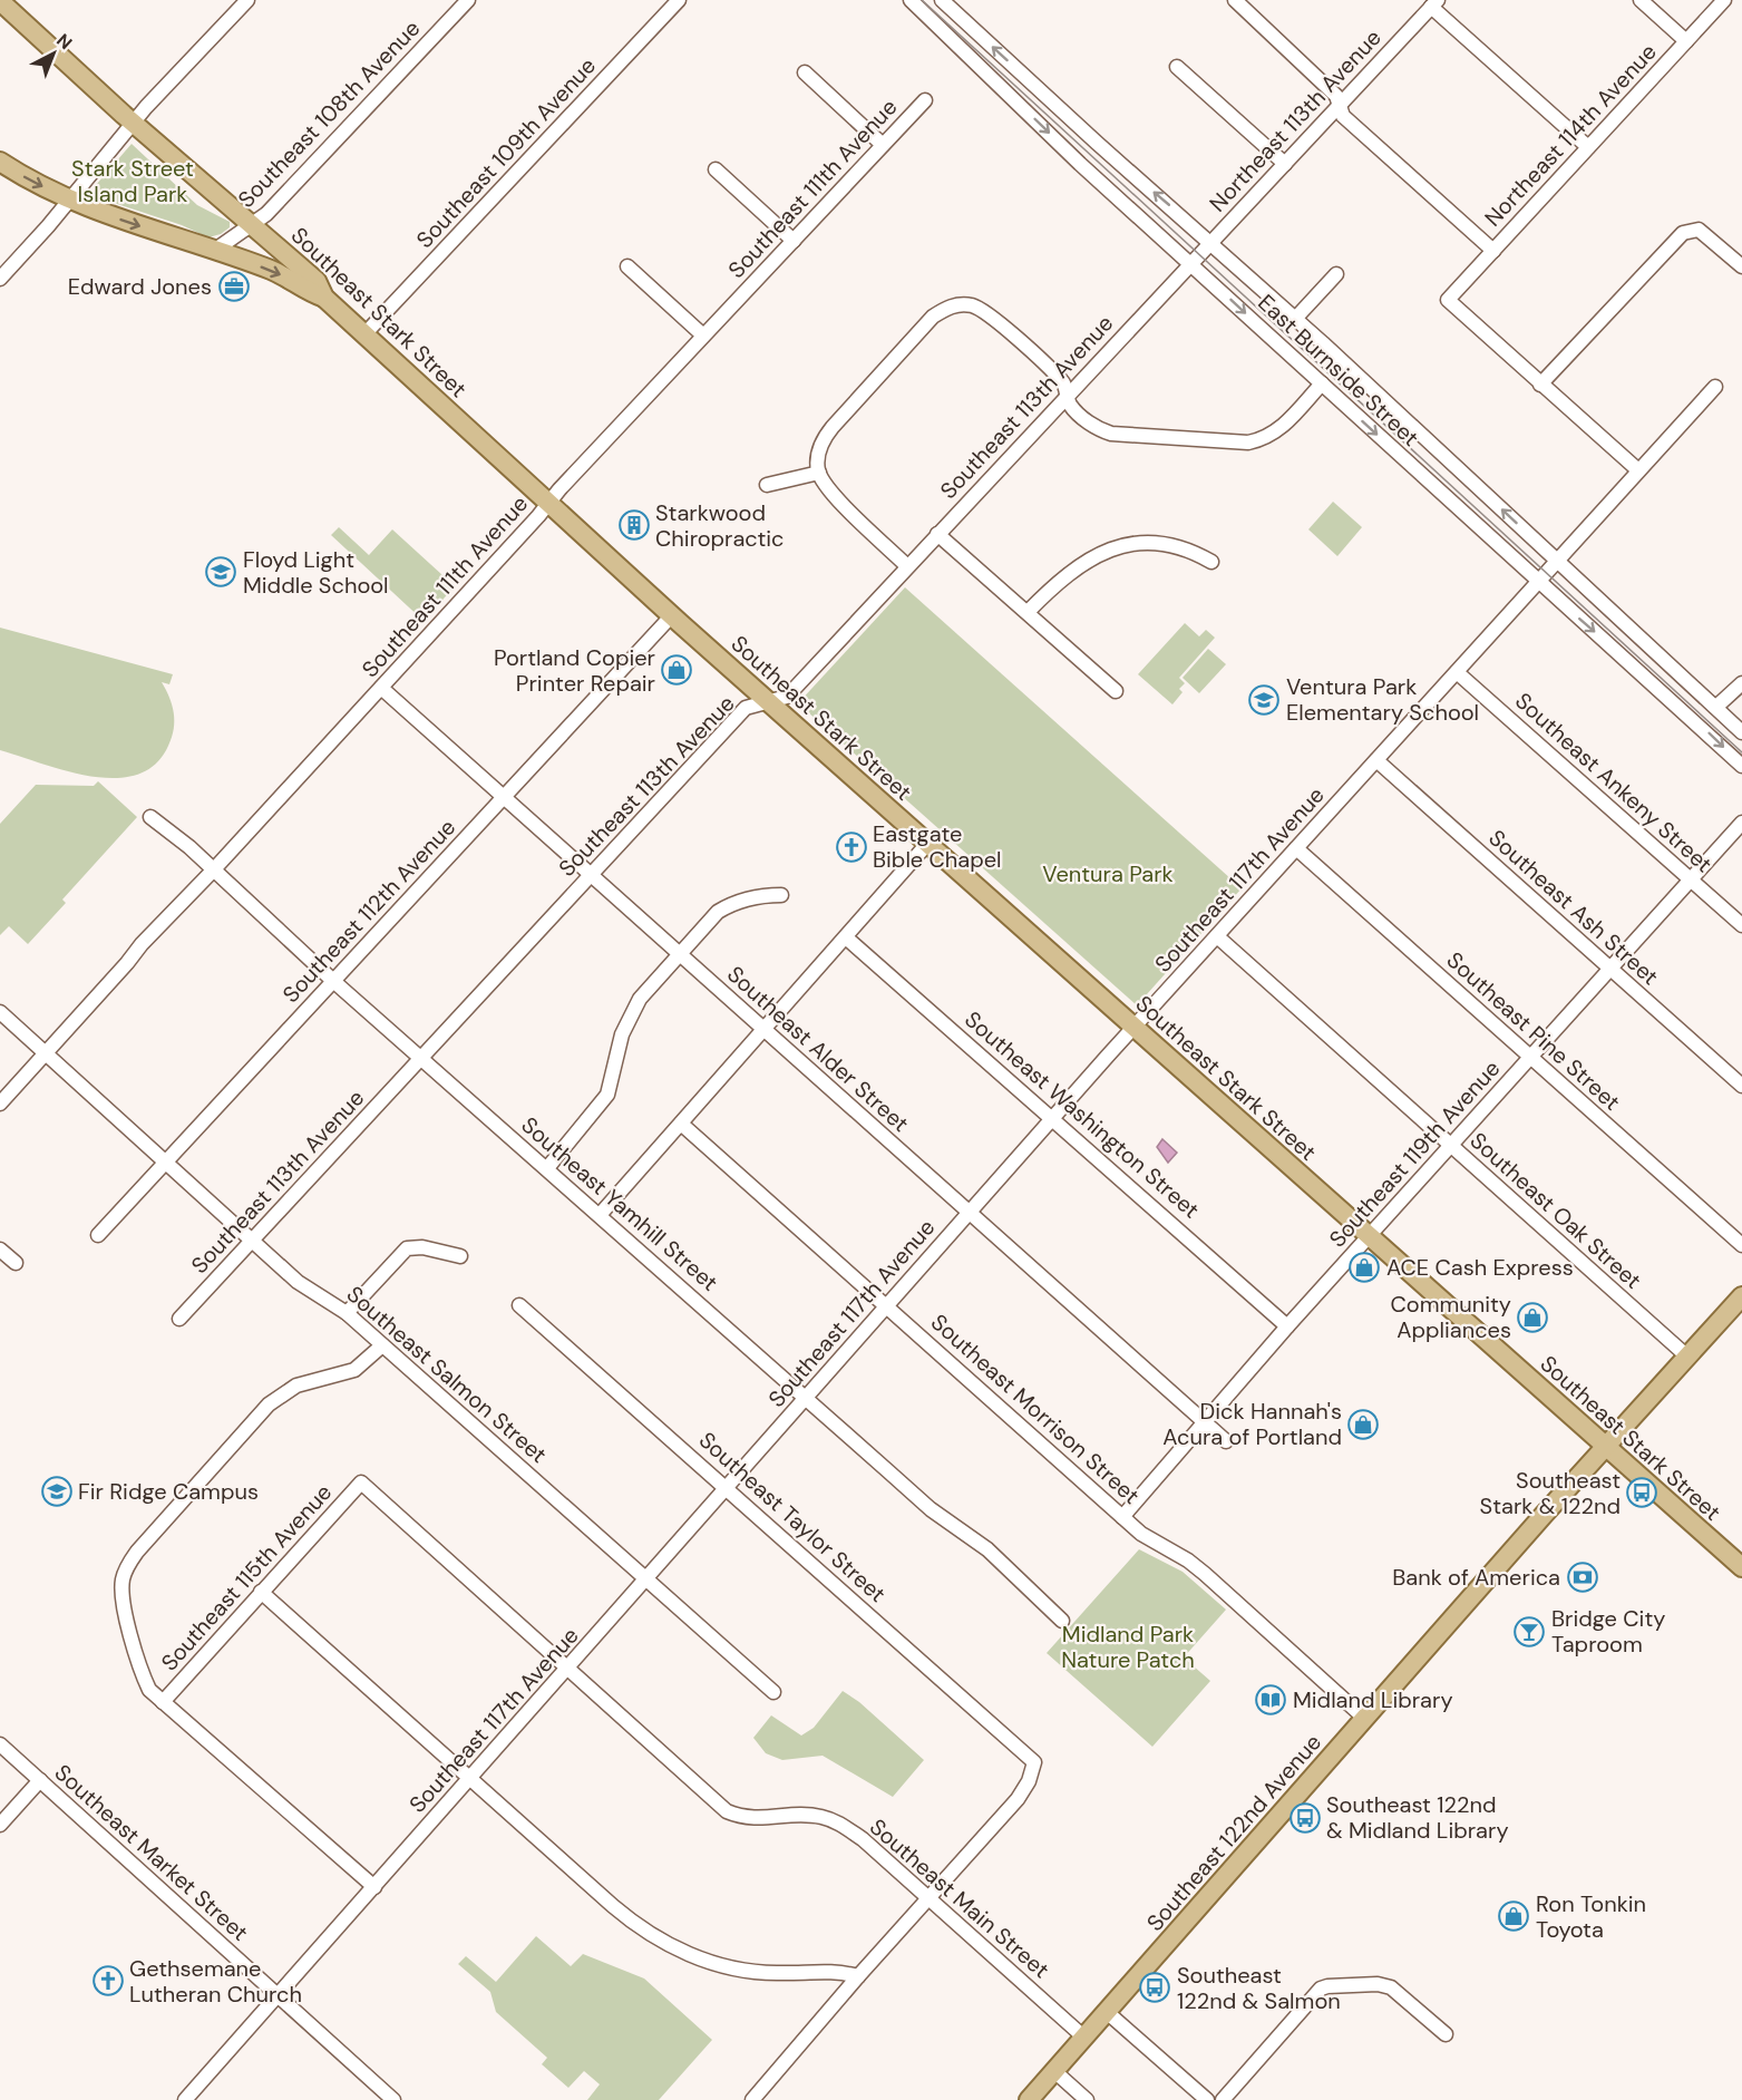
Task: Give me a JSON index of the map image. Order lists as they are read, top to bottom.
{
  "streets": {
    "main road": ["Southeast Stark Street", "Southeast 122nd Avenue"],
    "street": [
      "Southeast 108th Avenue",
      "Northeast 113th Avenue",
      "Northeast 114th Avenue",
      "Southeast 109th Avenue",
      "Southeast 111th Avenue",
      "East Burnside Street",
      "Southeast 113th Avenue",
      "Southeast Ankeny Street",
      "Southeast 117th Avenue",
      "Southeast Ash Street",
      "Southeast 112th Avenue",
      "Southeast Pine Street",
      "Southeast Alder Street",
      "Southeast Washington Street",
      "Southeast 119th Avenue",
      "Southeast Yamhill Street",
      "Southeast Oak Street",
      "Southeast Salmon Street",
      "Southeast Morrison Street",
      "Southeast Taylor Street",
      "Southeast 115th Avenue",
      "Southeast Market Street",
      "Southeast Main Street"
    ]
  },
  "crossings": [
    ["Southeast 108th Avenue", "Southeast Stark Street"],
    ["Northeast 113th Avenue", "East Burnside Street"],
    ["Northeast 113th Avenue", "Southeast 113th Avenue"],
    ["Southeast 109th Avenue", "Southeast Stark Street"],
    ["Southeast 111th Avenue", "Southeast Stark Street"],
    ["Southeast 111th Avenue", "Southeast Alder Street"],
    ["Southeast 111th Avenue", "Southeast Yamhill Street"],
    ["Southeast 111th Avenue", "Southeast Salmon Street"],
    ["Southeast Stark Street", "Southeast 113th Avenue"],
    ["Southeast Stark Street", "Southeast 117th Avenue"],
    ["Southeast Stark Street", "Southeast 112th Avenue"],
    ["Southeast Stark Street", "Southeast 119th Avenue"],
    ["Southeast Stark Street", "Southeast 122nd Avenue"],
    ["East Burnside Street", "Southeast 113th Avenue"],
    ["East Burnside Street", "Southeast 117th Avenue"],
    ["Southeast 113th Avenue", "Southeast Alder Street"],
    ["Southeast 113th Avenue", "Southeast Yamhill Street"],
    ["Southeast 113th Avenue", "Southeast Salmon Street"],
    ["Southeast Ankeny Street", "Southeast 117th Avenue"],
    ["Southeast Ankeny Street", "Southeast 119th Avenue"],
    ["Southeast 117th Avenue", "Southeast Ash Street"],
    ["Southeast 117th Avenue", "Southeast Pine Street"],
    ["Southeast 117th Avenue", "Southeast Alder Street"],
    ["Southeast 117th Avenue", "Southeast Washington Street"],
    ["Southeast 117th Avenue", "Southeast Yamhill Street"],
    ["Southeast 117th Avenue", "Southeast Oak Street"],
    ["Southeast 117th Avenue", "Southeast Salmon Street"],
    ["Southeast 117th Avenue", "Southeast Morrison Street"],
    ["Southeast 117th Avenue", "Southeast Taylor Street"],
    ["Southeast 117th Avenue", "Southeast Market Street"],
    ["Southeast 117th Avenue", "Southeast Main Street"],
    ["Southeast Ash Street", "Southeast 119th Avenue"],
    ["Southeast 112th Avenue", "Southeast Alder Street"],
    ["Southeast 112th Avenue", "Southeast Yamhill Street"],
    ["Southeast 112th Avenue", "Southeast Salmon Street"],
    ["Southeast Pine Street", "Southeast 119th Avenue"],
    ["Southeast Alder Street", "Southeast 119th Avenue"],
    ["Southeast Washington Street", "Southeast 119th Avenue"],
    ["Southeast 119th Avenue", "Southeast Oak Street"],
    ["Southeast 119th Avenue", "Southeast Morrison Street"],
    ["Southeast Oak Street", "Southeast 122nd Avenue"],
    ["Southeast Morrison Street", "Southeast 122nd Avenue"],
    ["Southeast Taylor Street", "Southeast Main Street"],
    ["Southeast 115th Avenue", "Southeast Main Street"],
    ["Southeast 122nd Avenue", "Southeast Main Street"]
  ],
  "parks": ["Stark Street Island Park", "Ventura Park", "Midland Park Nature Patch"],
  "places": {
    "office": ["Edward Jones"],
    "building": ["Starkwood Chiropractic"],
    "school or university": ["Floyd Light Middle School", "Ventura Park Elementary School", "Fir Ridge Campus"],
    "shop": [
      "Portland Copier Printer Repair",
      "ACE Cash Express",
      "Community Appliances",
      "Dick Hannah's Acura of Portland",
      "Ron Tonkin Toyota"
    ],
    "church": ["Eastgate Bible Chapel", "Gethsemane Lutheran Church"],
    "bus stop": ["Southeast Stark & 122nd", "Southeast 122nd & Midland Library", "Southeast 122nd & Salmon"],
    "bank": ["Bank of America"],
    "bar": ["Bridge City Taproom"],
    "library": ["Midland Library"]
  },
  "north": "top right"
}
